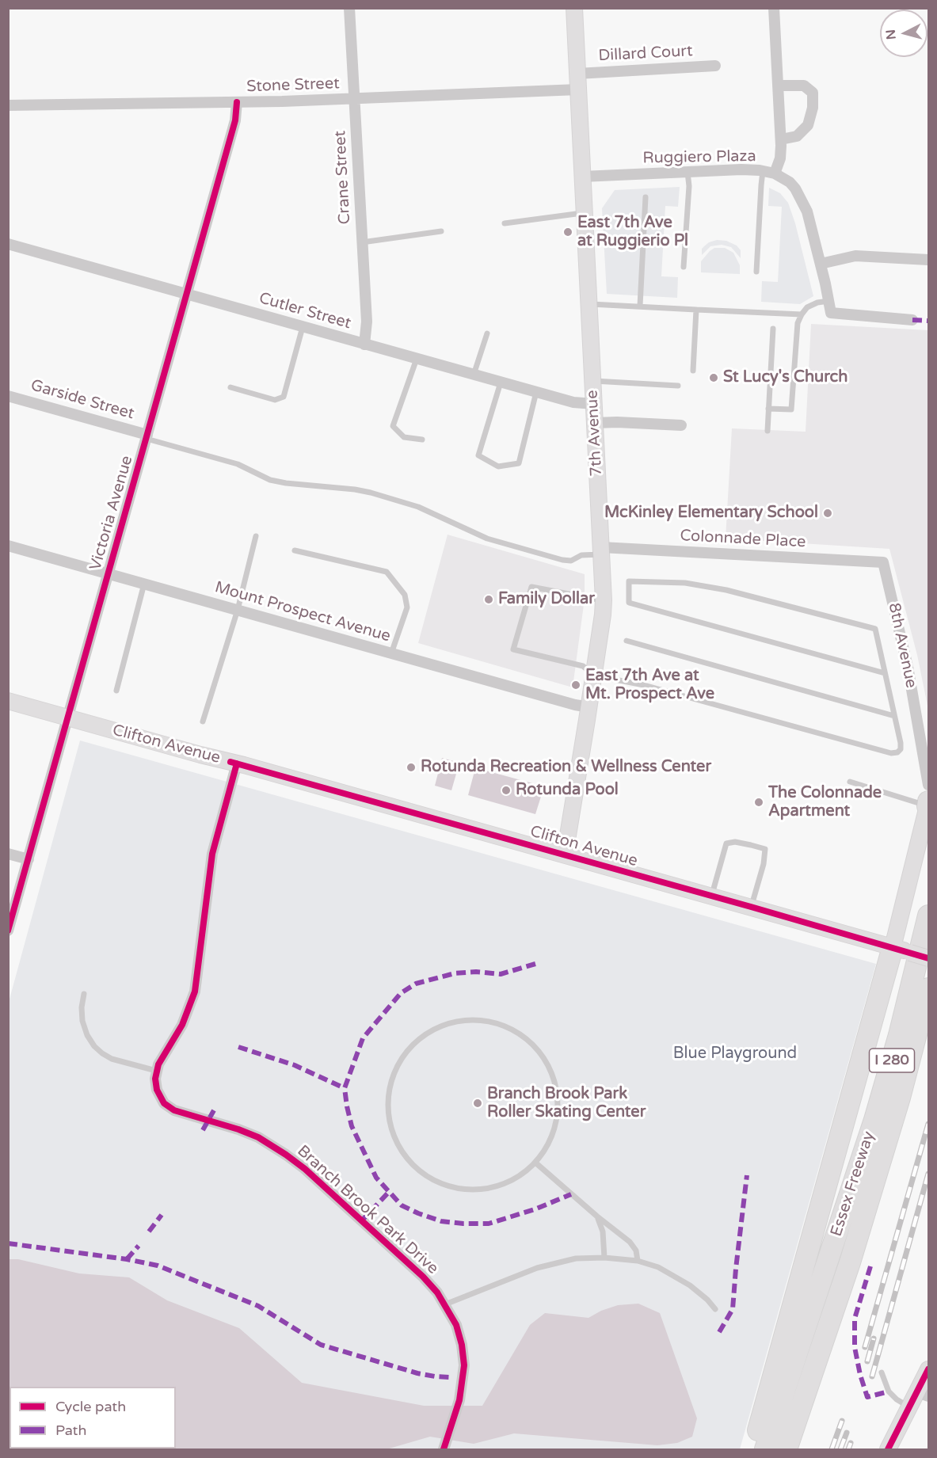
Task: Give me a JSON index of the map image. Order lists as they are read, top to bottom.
{
  "streets": {
    "highway": ["I 280", "Essex Freeway"],
    "main road": ["7th Avenue", "Clifton Avenue"],
    "street": [
      "Dillard Court",
      "Stone Street",
      "Ruggiero Plaza",
      "Crane Street",
      "Cutler Street",
      "Garside Street",
      "Victoria Avenue",
      "Colonnade Place",
      "Mount Prospect Avenue",
      "8th Avenue",
      "Branch Brook Park Drive"
    ]
  },
  "crossings": [
    ["Dillard Court", "7th Avenue"],
    ["Stone Street", "Crane Street"],
    ["Stone Street", "7th Avenue"],
    ["Stone Street", "Victoria Avenue"],
    ["Ruggiero Plaza", "7th Avenue"],
    ["Crane Street", "Cutler Street"],
    ["Cutler Street", "7th Avenue"],
    ["Cutler Street", "Victoria Avenue"],
    ["Garside Street", "Victoria Avenue"],
    ["7th Avenue", "Colonnade Place"],
    ["7th Avenue", "Mount Prospect Avenue"],
    ["7th Avenue", "Clifton Avenue"],
    ["Victoria Avenue", "Mount Prospect Avenue"],
    ["Victoria Avenue", "Clifton Avenue"],
    ["Colonnade Place", "8th Avenue"]
  ],
  "parks": ["Blue Playground"],
  "places": [
    "East 7th Ave at Ruggierio Pl",
    "St Lucy's Church",
    "McKinley Elementary School",
    "Family Dollar",
    "East 7th Ave at Mt. Prospect Ave",
    "Rotunda Recreation & Wellness Center",
    "Rotunda Pool",
    "The Colonnade Apartment",
    "Branch Brook Park Roller Skating Center"
  ],
  "legend": ["Cycle path", "Path"],
  "north": "left"
}
